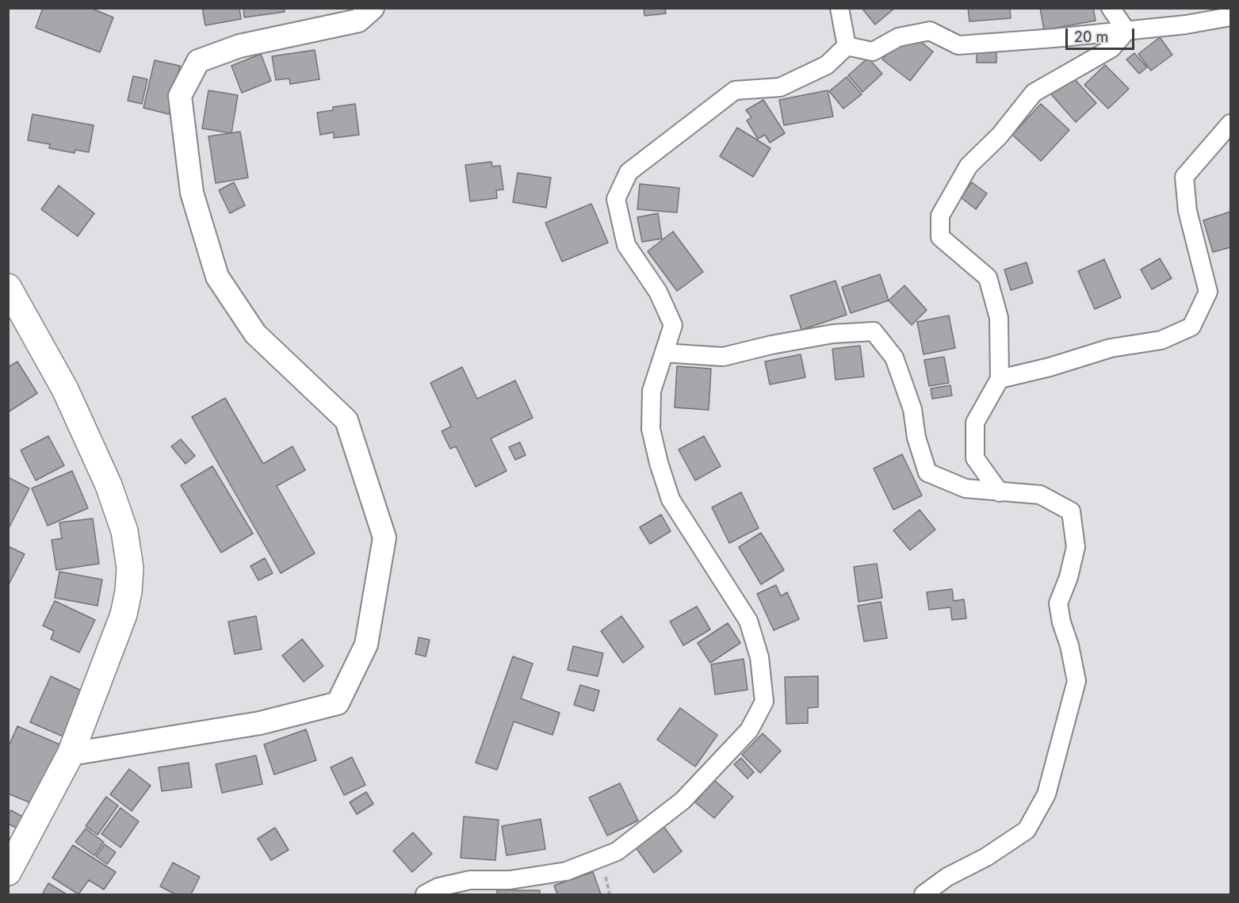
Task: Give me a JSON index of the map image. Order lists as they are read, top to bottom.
{
  "scale_bar": "20 m"
}
